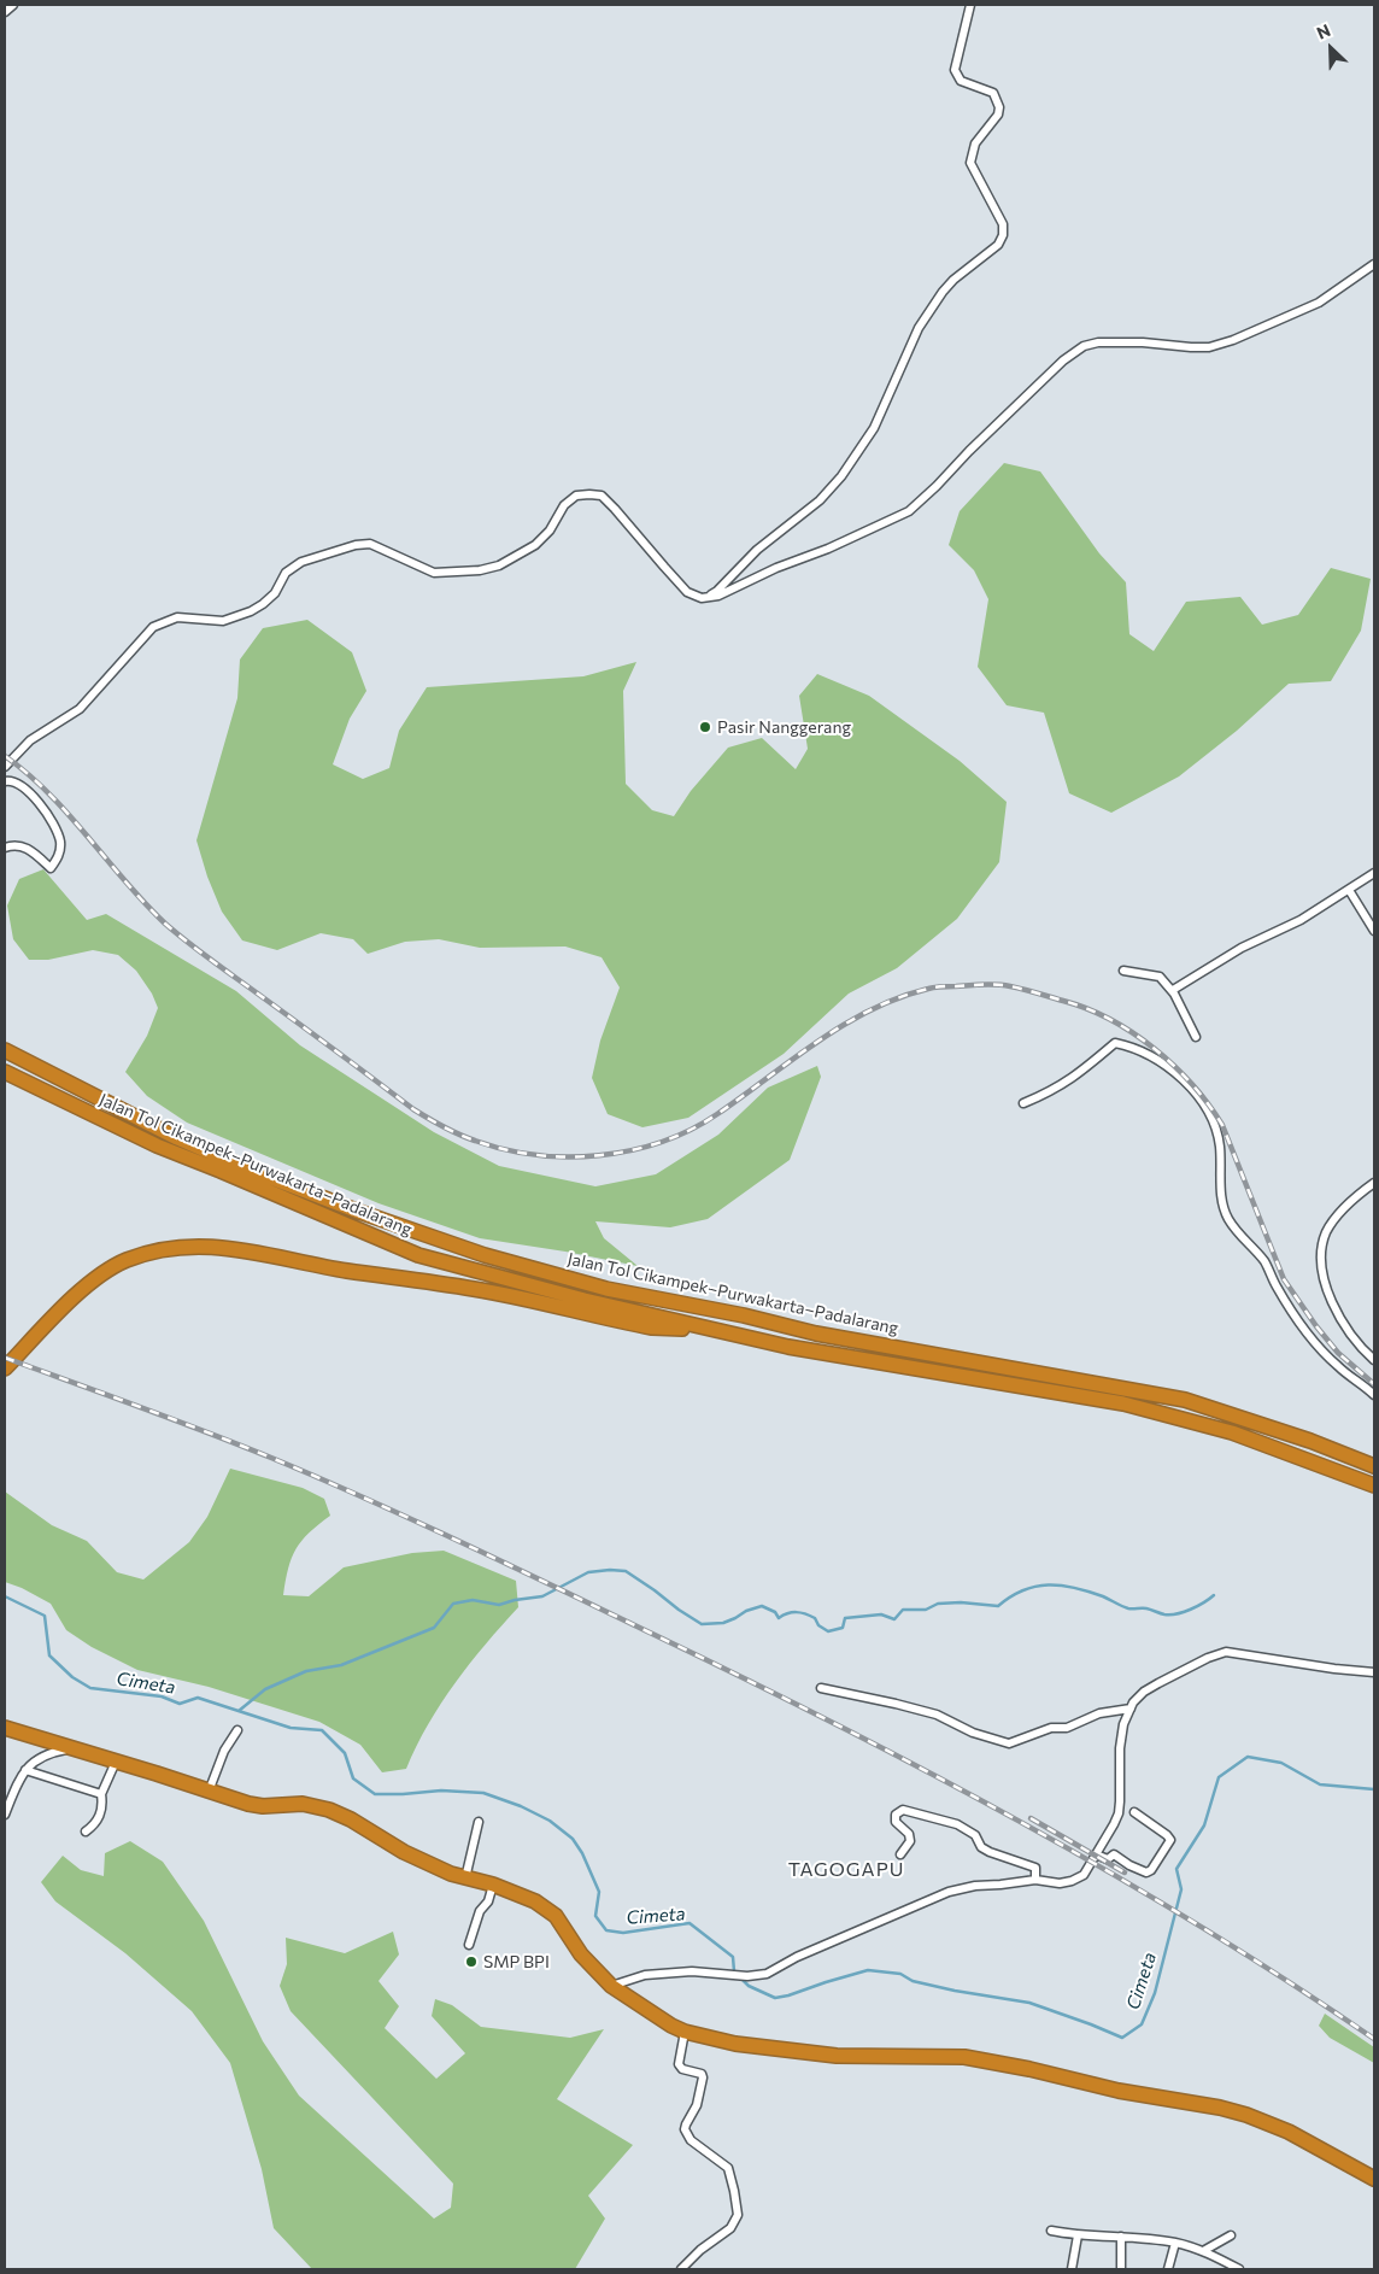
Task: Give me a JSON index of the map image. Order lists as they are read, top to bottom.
{
  "streets": {
    "highway": ["Jalan Tol Cikampek–Purwakarta–Padalarang"]
  },
  "districts": ["TAGOGAPU"],
  "water": ["Cimeta"],
  "places": ["Pasir Nanggerang", "SMP BPI"],
  "north": "top left"
}
